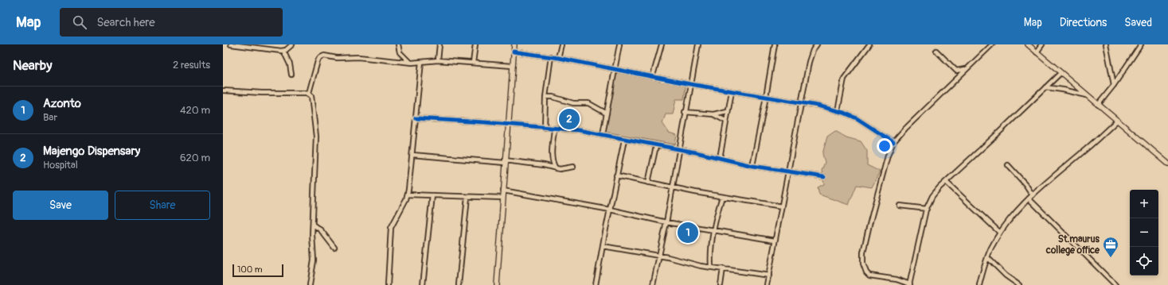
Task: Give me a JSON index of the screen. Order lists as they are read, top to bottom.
{
  "places": {
    "office": ["St.maurus college office"]
  },
  "scale_bar": "100 m",
  "page": {
    "header": "Map",
    "search": "Search here",
    "nav": ["Map", "Directions", "Saved"],
    "heading": ["Nearby", "2 results"],
    "list": [
      {
        "mark": "1",
        "name": "Azonto",
        "note": "Bar",
        "value": "420 m"
      },
      {
        "mark": "2",
        "name": "Majengo Dispensary",
        "note": "Hospital",
        "value": "620 m"
      }
    ],
    "pins": ["2", "1"],
    "buttons": ["Save", "Share"],
    "map_buttons": ["+", "−"],
    "scale": "100 m"
  }
}
